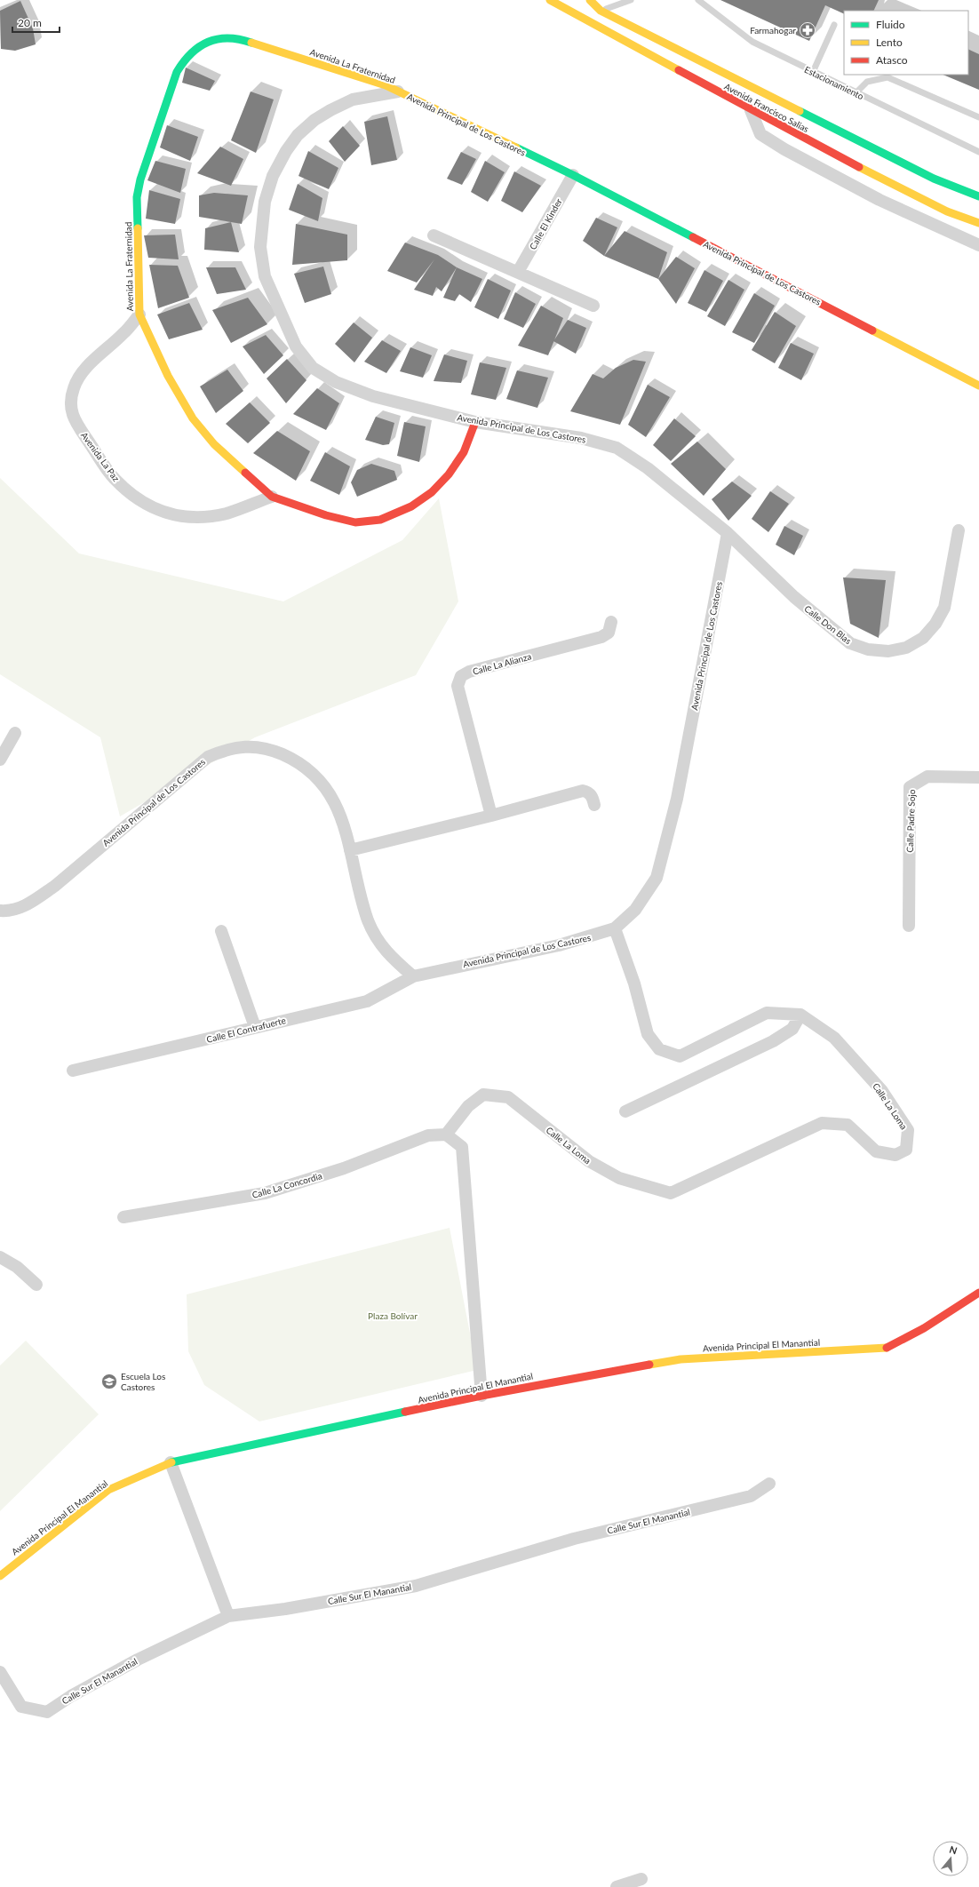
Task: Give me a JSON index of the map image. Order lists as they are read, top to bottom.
{
  "streets": {
    "street": [
      "Avenida La Fraternidad",
      "Avenida Francisco Salias",
      "Avenida Principal de Los Castores",
      "Calle El Kinder",
      "Avenida La Paz",
      "Calle Don Blas",
      "Calle La Alianza",
      "Calle Padre Sojo",
      "Calle El Contrafuerte",
      "Calle La Loma",
      "Calle La Concordia",
      "Avenida Principal El Manantial",
      "Calle Sur El Manantial"
    ],
    "lane": ["Estacionamiento"]
  },
  "crossings": [
    ["Avenida La Fraternidad", "Avenida Principal de Los Castores"],
    ["Avenida La Fraternidad", "Avenida La Paz"],
    ["Avenida Principal de Los Castores", "Calle El Kinder"],
    ["Avenida Principal de Los Castores", "Calle Don Blas"],
    ["Avenida Principal de Los Castores", "Calle El Contrafuerte"],
    ["Calle La Loma", "Calle La Concordia"]
  ],
  "parks": ["Plaza Bolívar"],
  "places": {
    "pharmacy": ["Farmahogar"],
    "school or university": ["Escuela Los Castores"]
  },
  "legend": ["Fluido", "Lento", "Atasco"],
  "scale_bar": "20 m",
  "north": "top"
}
